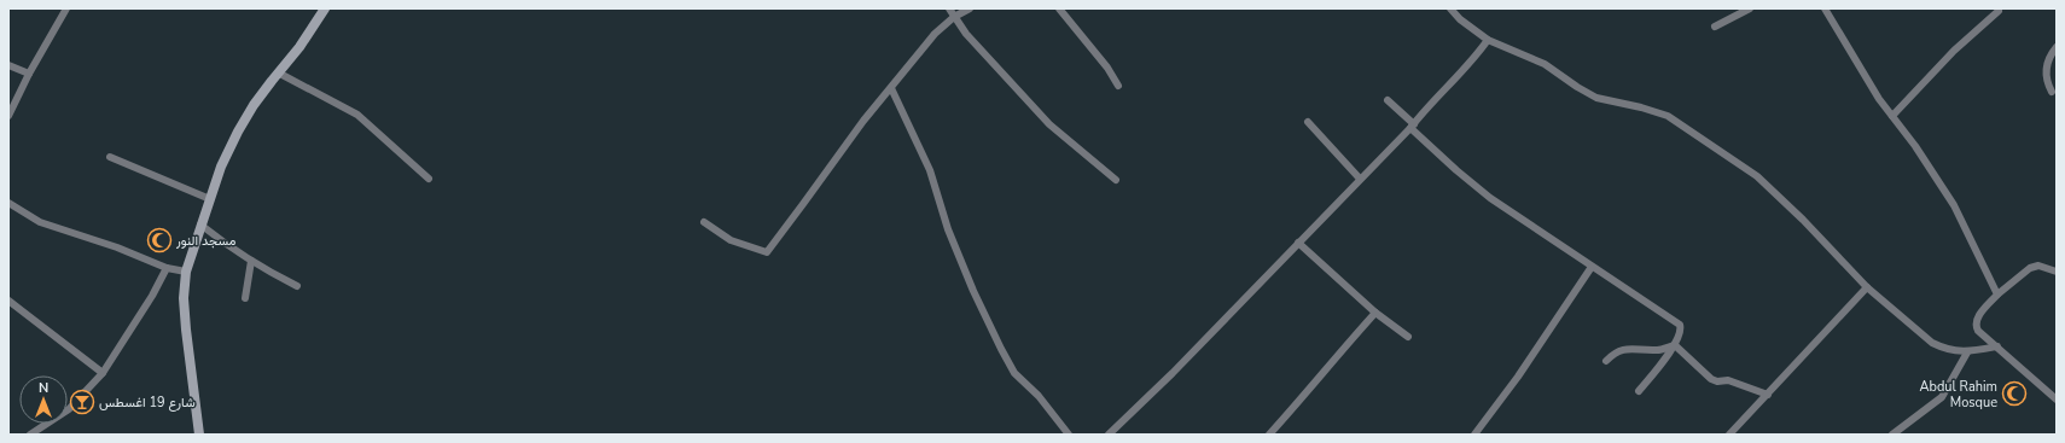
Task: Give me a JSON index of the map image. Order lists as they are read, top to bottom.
{
  "places": {
    "mosque": ["مسجد النور", "Abdul Rahim Mosque"],
    "bar": ["شارع 19 اغسطس"]
  },
  "north": "top"
}
